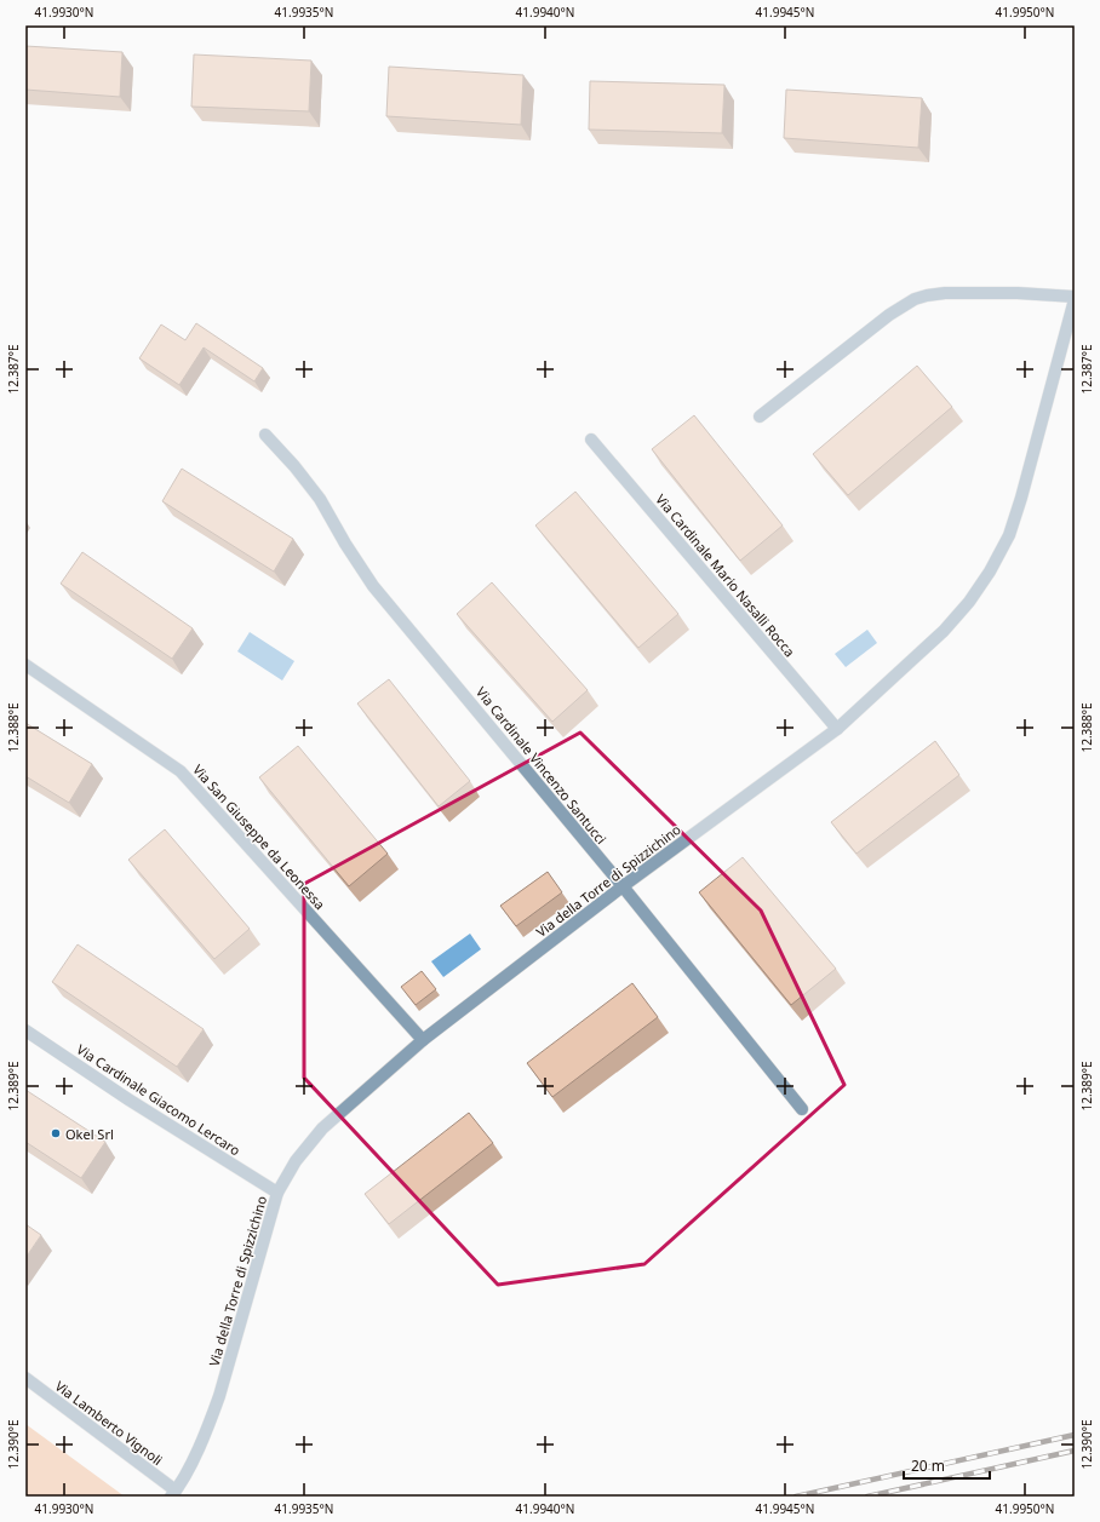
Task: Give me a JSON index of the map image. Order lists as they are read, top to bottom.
{
  "streets": {
    "street": [
      "Via Cardinale Mario Nasalli Rocca",
      "Via Cardinale Vincenzo Santucci",
      "Via San Giuseppe da Leonessa",
      "Via della Torre di Spizzichino",
      "Via Cardinale Giacomo Lercaro",
      "Via Lamberto Vignoli"
    ]
  },
  "crossings": [
    ["Via Cardinale Mario Nasalli Rocca", "Via della Torre di Spizzichino"],
    ["Via Cardinale Vincenzo Santucci", "Via della Torre di Spizzichino"],
    ["Via San Giuseppe da Leonessa", "Via della Torre di Spizzichino"],
    ["Via della Torre di Spizzichino", "Via Cardinale Giacomo Lercaro"],
    ["Via della Torre di Spizzichino", "Via Lamberto Vignoli"]
  ],
  "places": ["Okel Srl"],
  "scale_bar": "20 m",
  "coordinates": [
    "41.9930°N",
    "41.9935°N",
    "41.9940°N",
    "41.9945°N",
    "41.9950°N",
    "12.387°E",
    "12.388°E",
    "12.389°E",
    "12.390°E"
  ]
}
